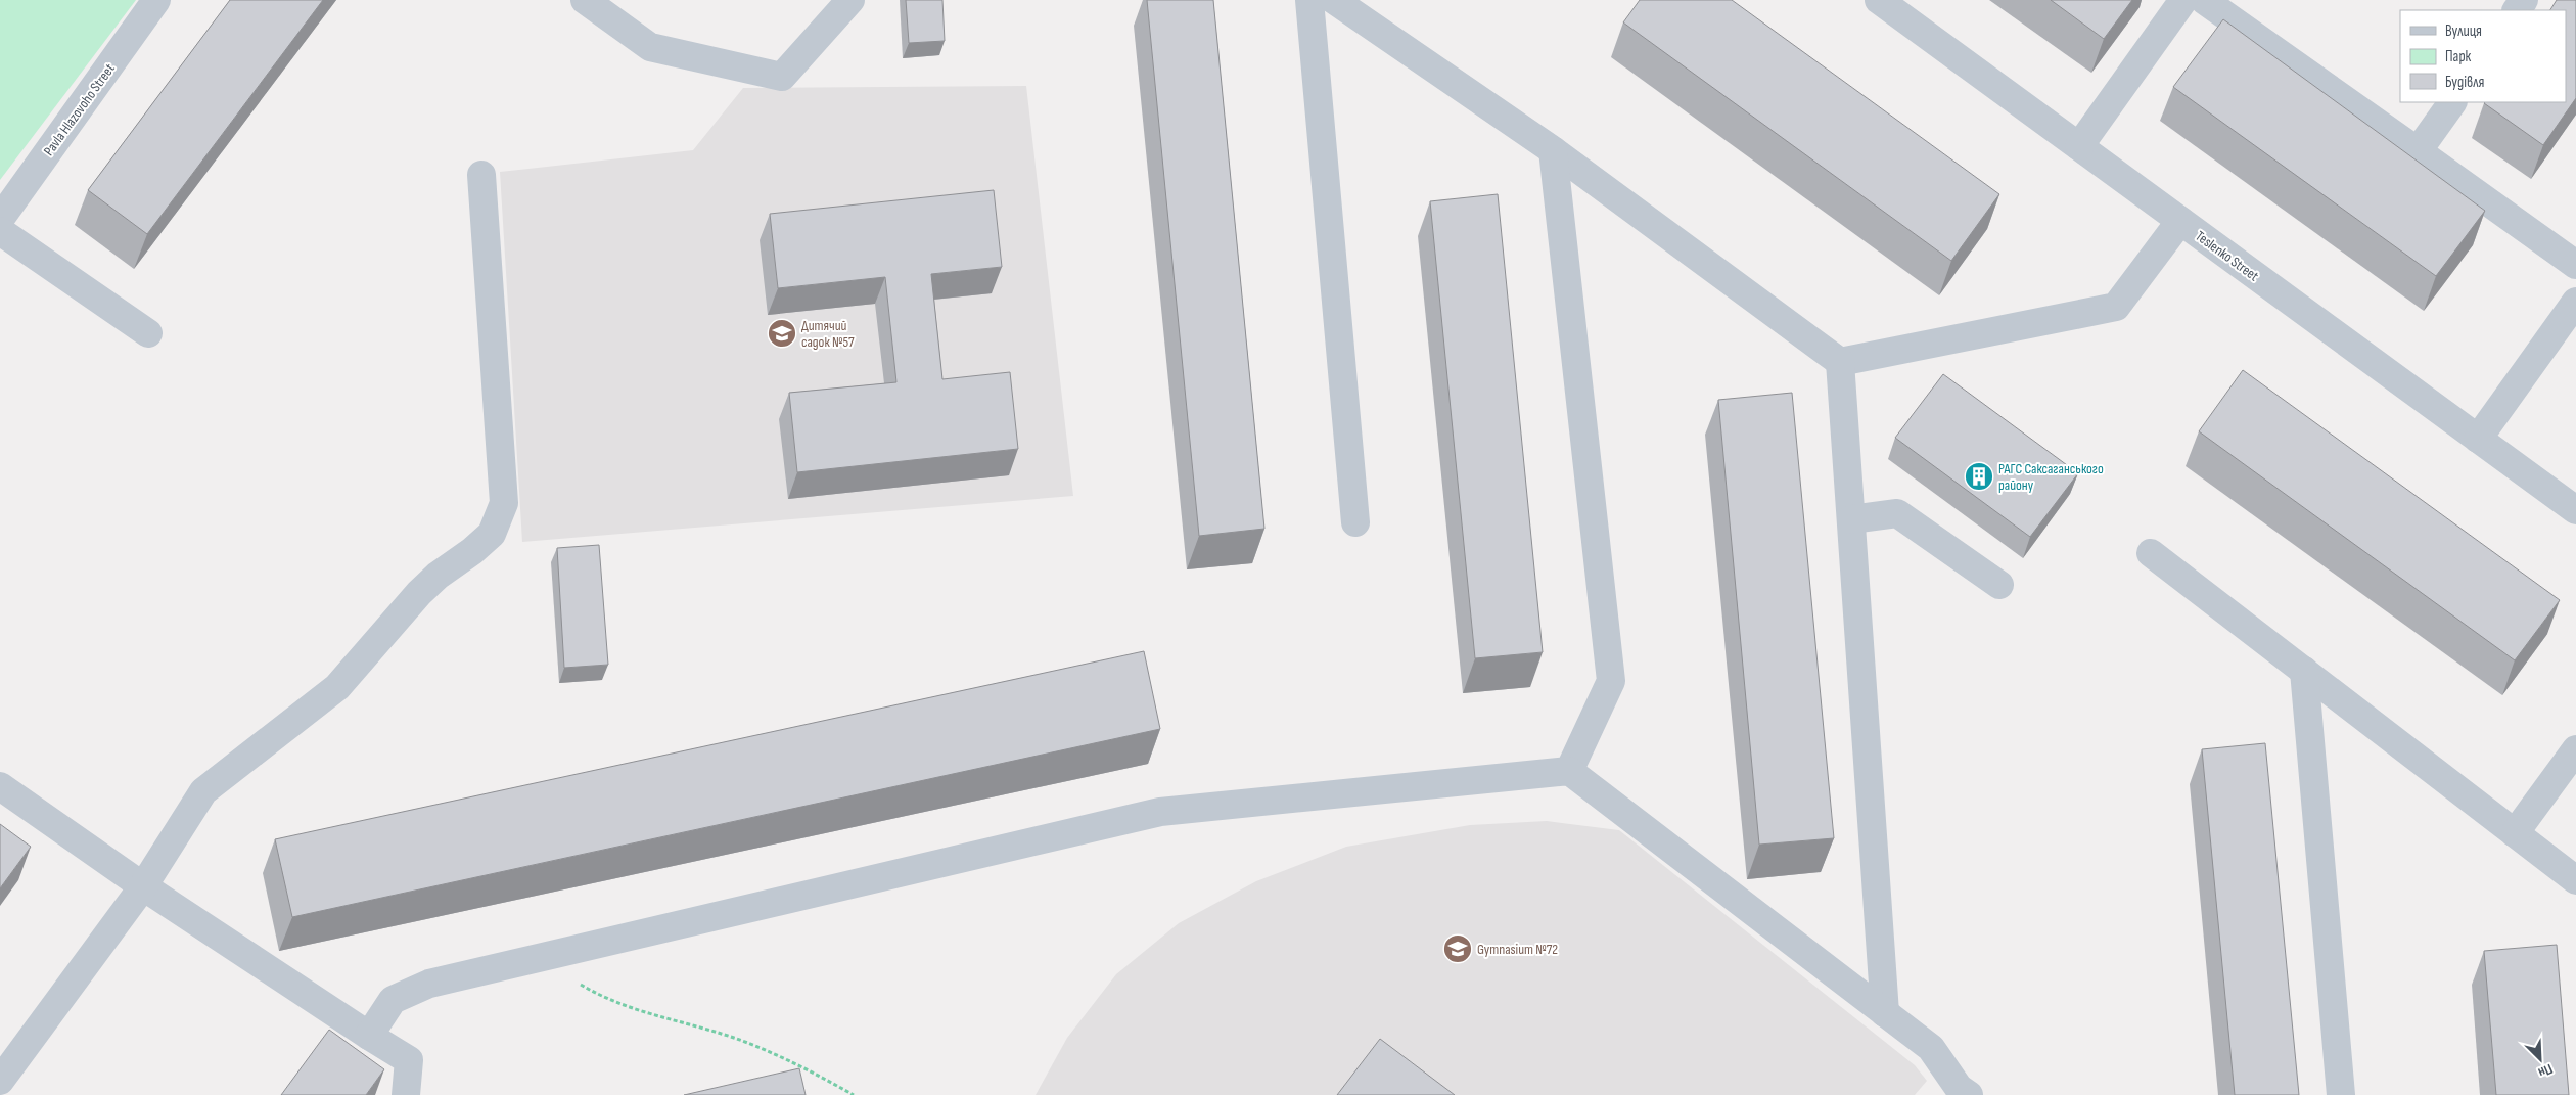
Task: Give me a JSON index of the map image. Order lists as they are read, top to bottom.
{
  "streets": {
    "street": ["Pavla Hlazovoho Street", "Teslenko Street"]
  },
  "places": {
    "school or university": ["Дитячий садок №57", "Gymnasium №72"],
    "building": ["РАГС Саксаганського району"]
  },
  "legend": ["Вулиця", "Парк", "Будівля"],
  "north": "bottom right"
}
